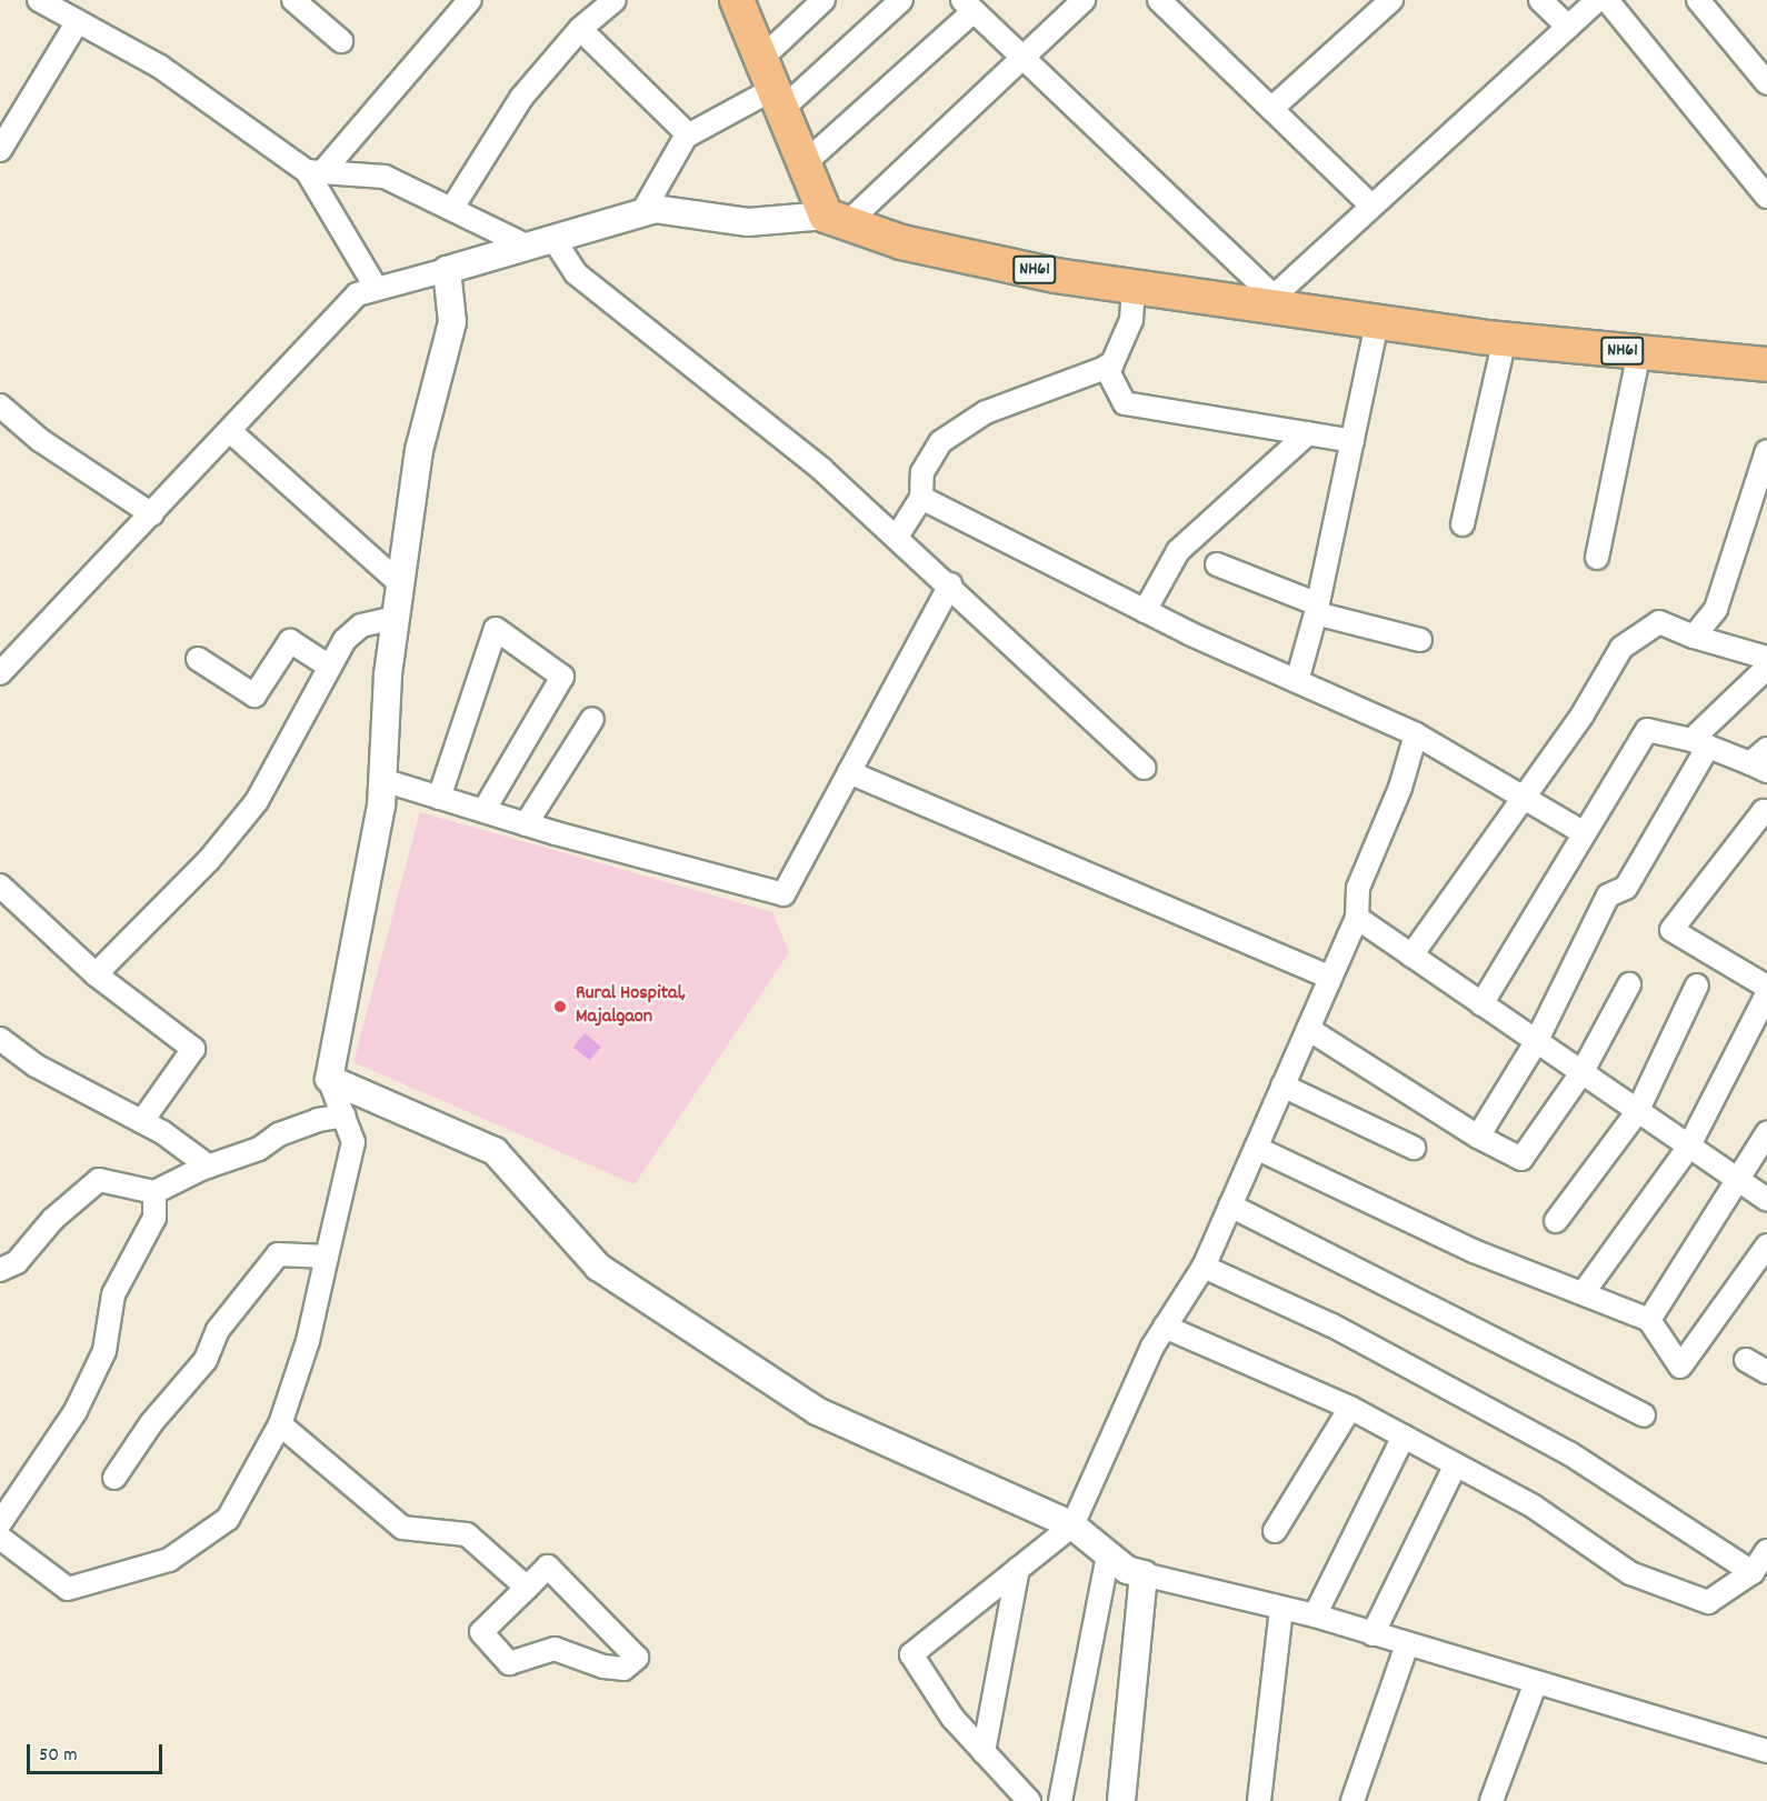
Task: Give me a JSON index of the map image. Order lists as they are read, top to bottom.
{
  "streets": {
    "main road": ["NH61"]
  },
  "places": ["Rural Hospital, Majalgaon"],
  "scale_bar": "50 m"
}
